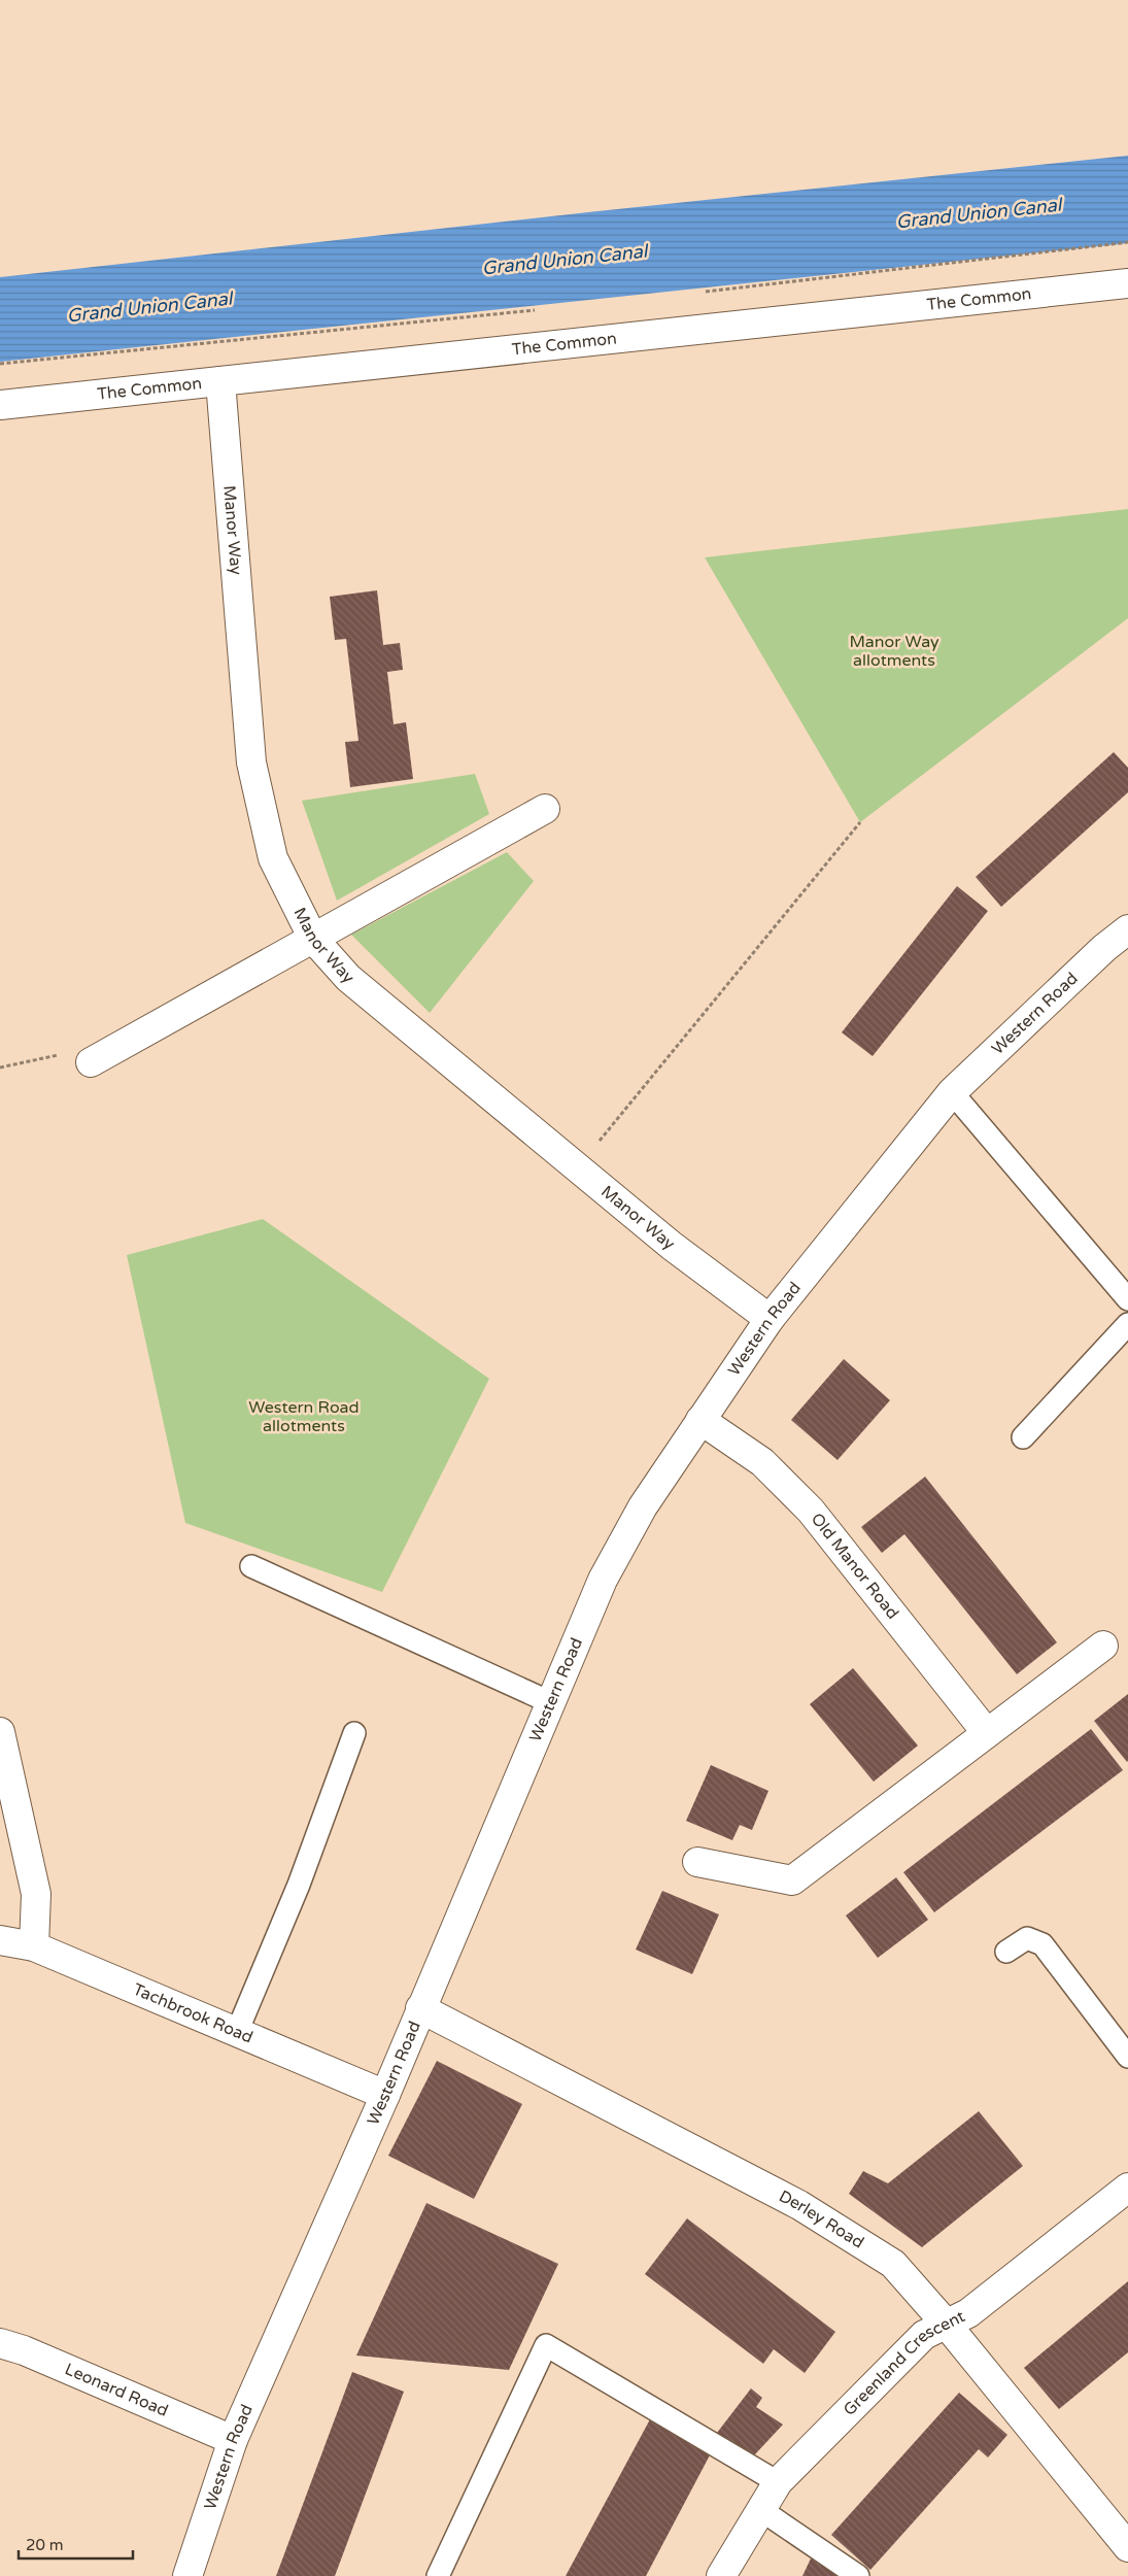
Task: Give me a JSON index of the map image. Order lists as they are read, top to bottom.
{
  "streets": {
    "street": [
      "The Common",
      "Manor Way",
      "Western Road",
      "Old Manor Road",
      "Tachbrook Road",
      "Derley Road",
      "Greenland Crescent",
      "Leonard Road"
    ]
  },
  "crossings": [
    ["The Common", "Manor Way"],
    ["Manor Way", "Western Road"],
    ["Western Road", "Old Manor Road"],
    ["Western Road", "Tachbrook Road"],
    ["Western Road", "Derley Road"],
    ["Western Road", "Leonard Road"],
    ["Derley Road", "Greenland Crescent"]
  ],
  "water": ["Grand Union Canal"],
  "parks": ["Manor Way allotments", "Western Road allotments"],
  "scale_bar": "20 m"
}
